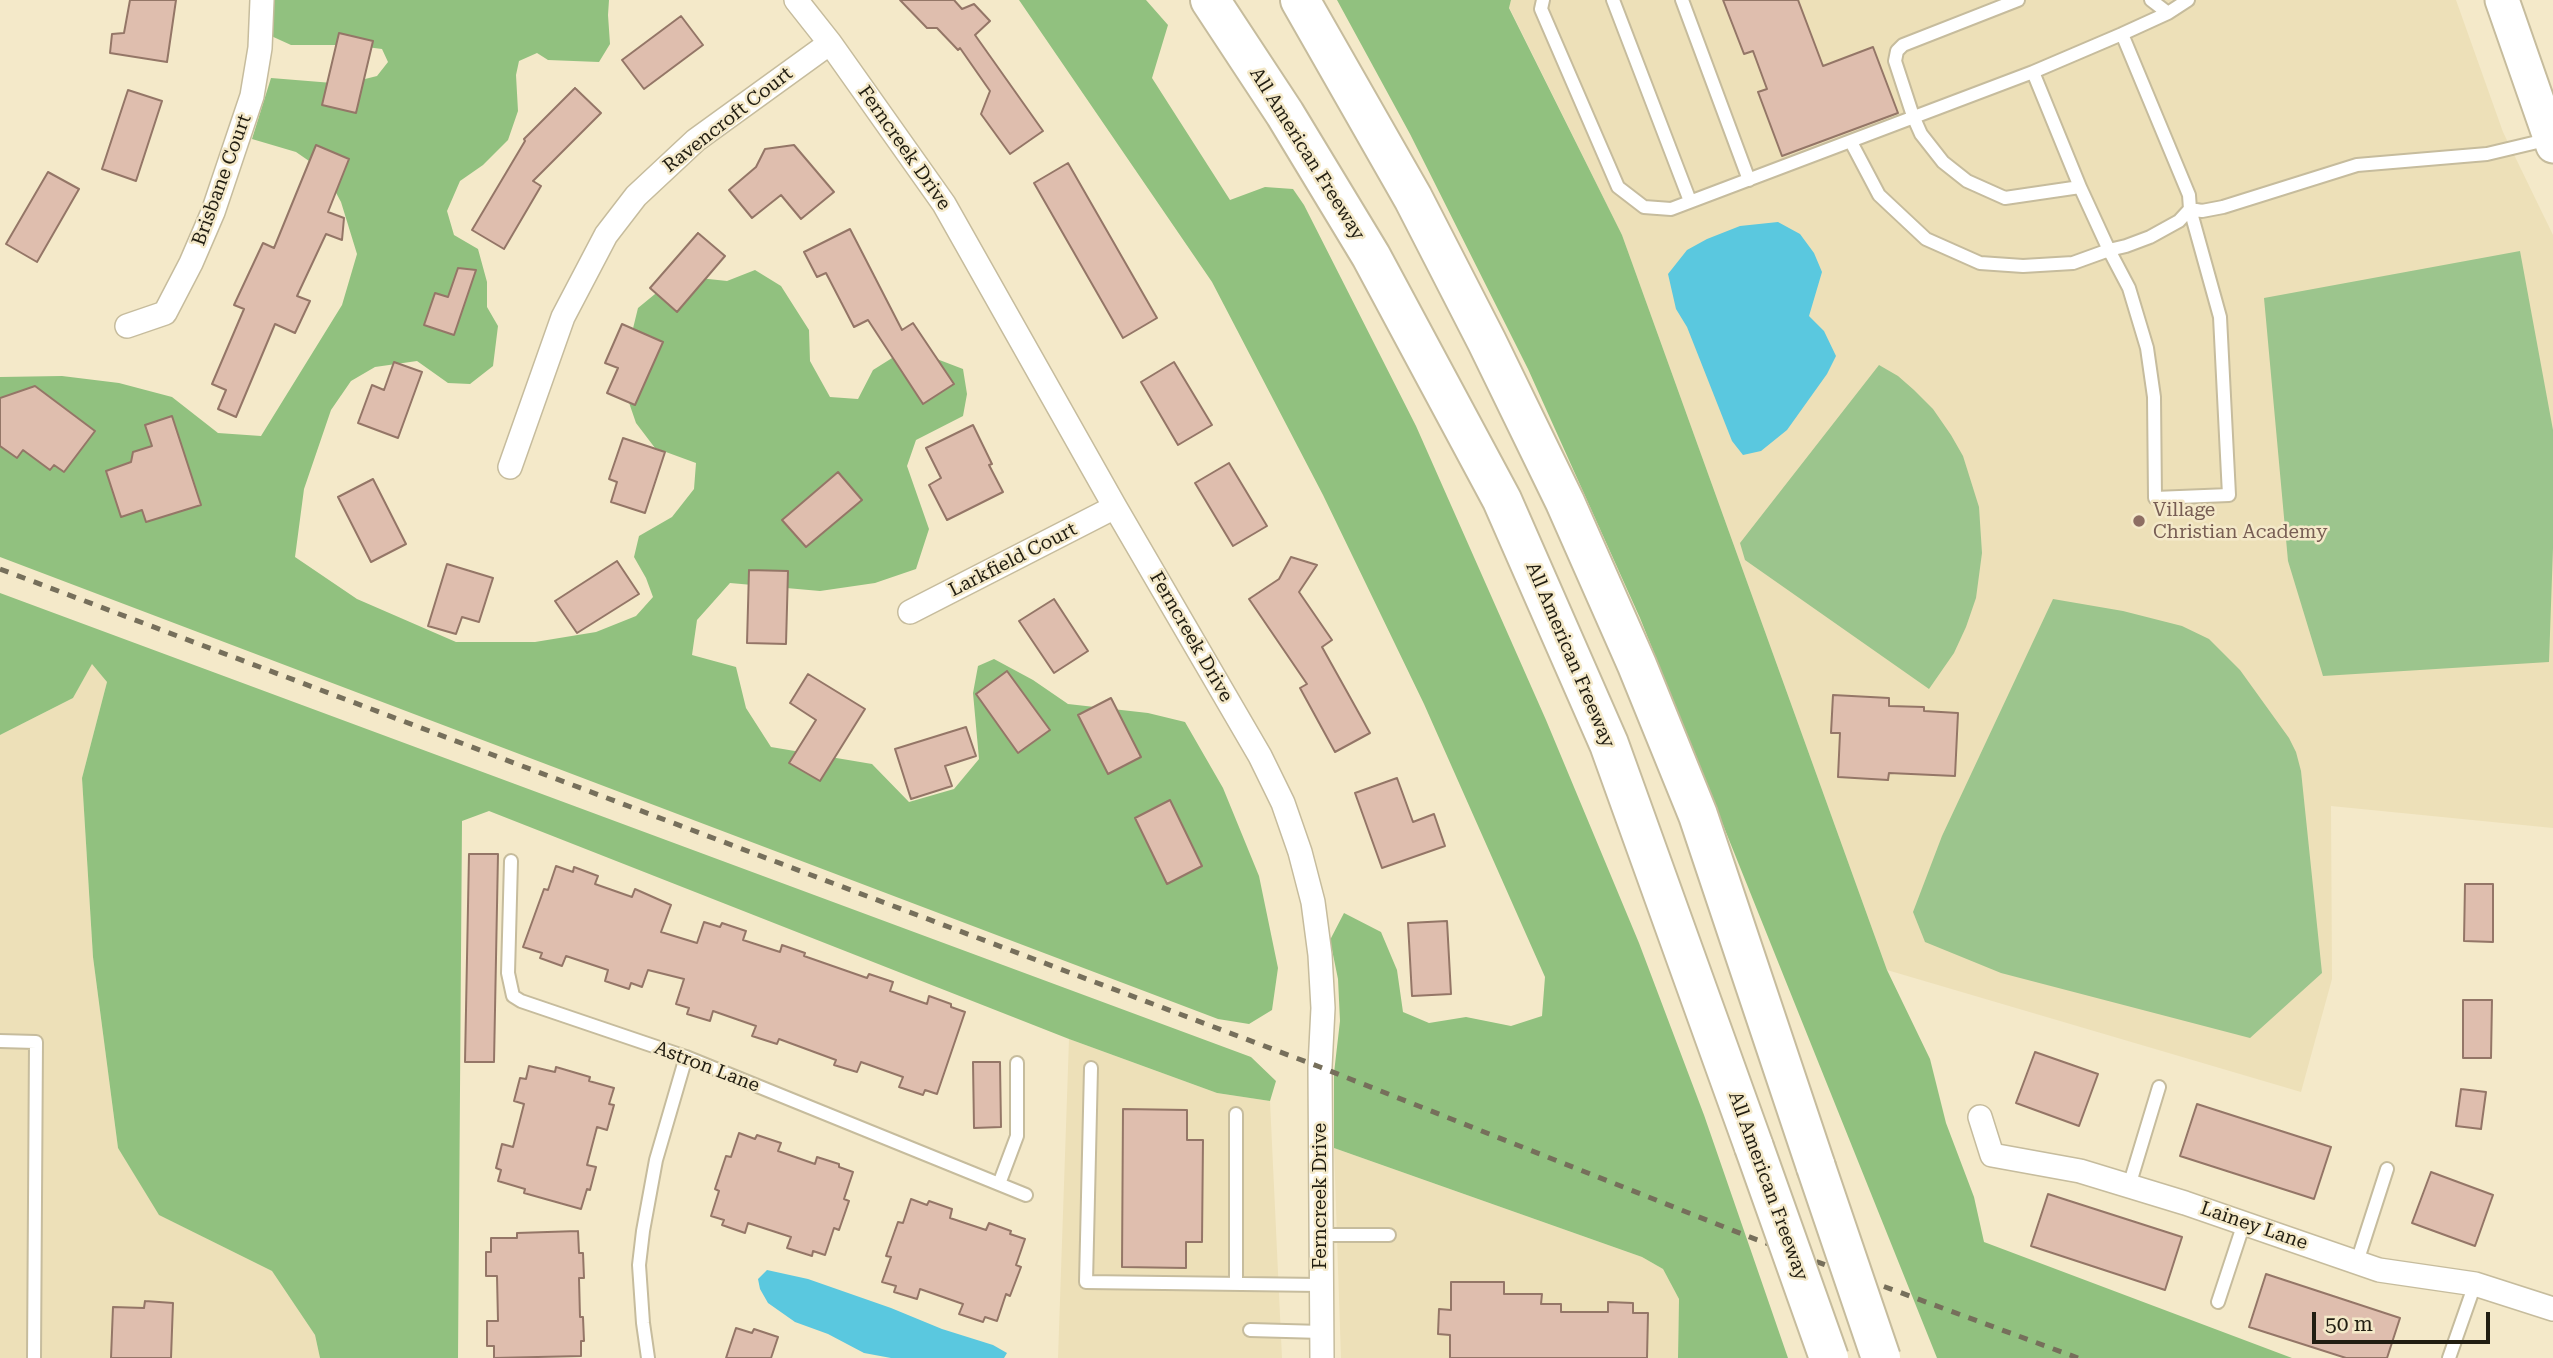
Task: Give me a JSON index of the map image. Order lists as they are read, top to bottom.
{
  "streets": {
    "highway": ["All American Freeway"],
    "street": [
      "Ravencroft Court",
      "Ferncreek Drive",
      "Brisbane Court",
      "Larkfield Court",
      "Lainey Lane"
    ],
    "lane": ["Astron Lane"]
  },
  "crossings": [
    ["Ravencroft Court", "Ferncreek Drive"],
    ["Ferncreek Drive", "Larkfield Court"]
  ],
  "places": ["Village Christian Academy"],
  "scale_bar": "50 m"
}
